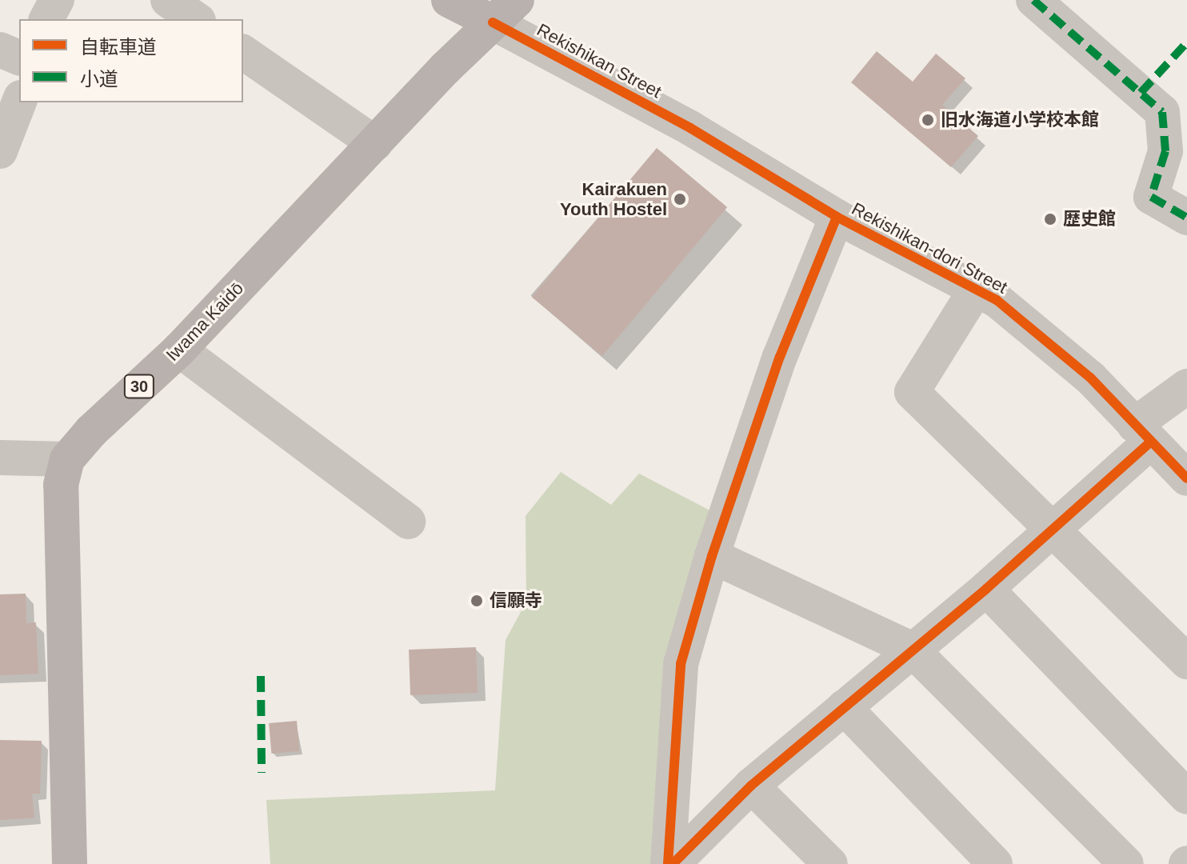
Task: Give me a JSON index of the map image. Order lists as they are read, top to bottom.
{
  "streets": {
    "main road": ["Iwama Kaidō", "30"],
    "street": ["Rekishikan Street", "Rekishikan-dori Street"]
  },
  "crossings": [
    ["Rekishikan Street", "Rekishikan-dori Street"],
    ["Rekishikan Street", "Iwama Kaidō"]
  ],
  "places": [
    "旧水海道小学校本館",
    "Kairakuen Youth Hostel",
    "歴史館",
    "信願寺"
  ],
  "legend": ["自転車道", "小道"]
}
